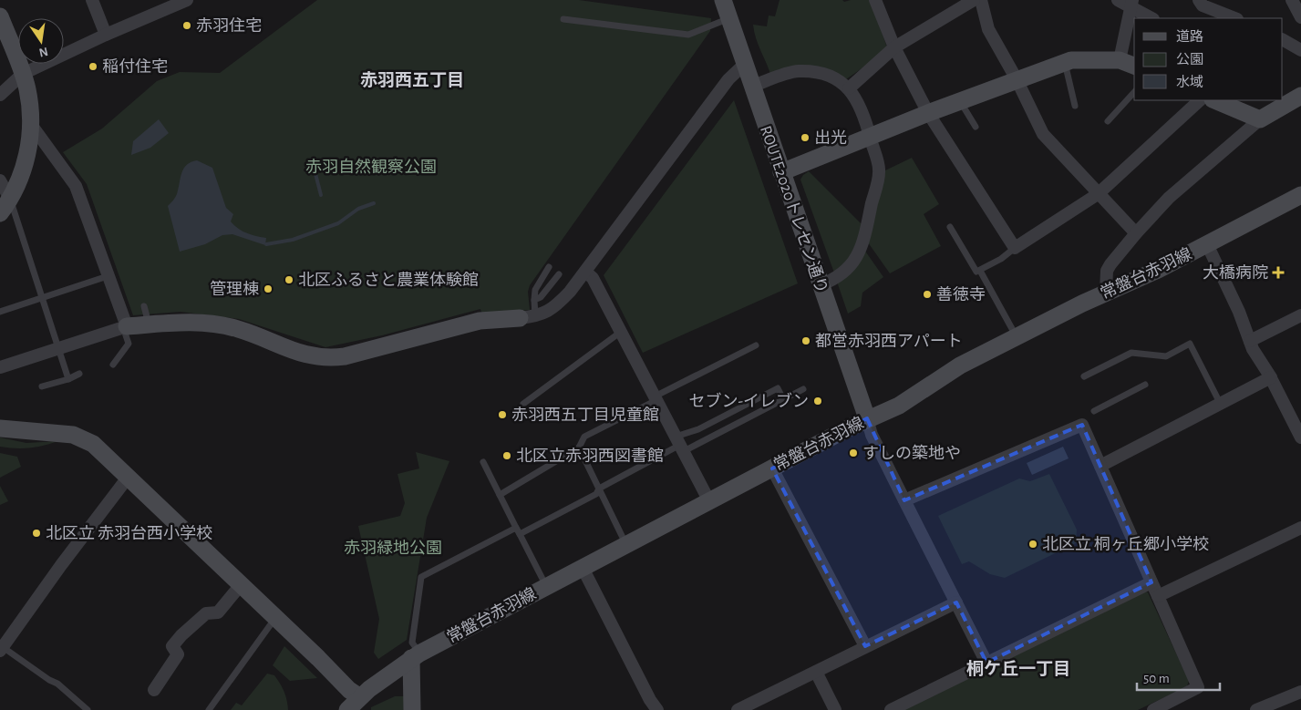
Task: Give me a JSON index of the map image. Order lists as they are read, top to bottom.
{
  "streets": {
    "street": ["ROUTE2020トレセン通り", "常盤台赤羽線"]
  },
  "crossings": [
    ["ROUTE2020トレセン通り", "常盤台赤羽線"]
  ],
  "districts": ["赤羽西五丁目", "桐ケ丘一丁目"],
  "parks": ["赤羽自然観察公園", "赤羽緑地公園"],
  "places": {
    "other": [
      "赤羽住宅",
      "稲付住宅",
      "出光",
      "北区ふるさと農業体験館",
      "管理棟",
      "善徳寺",
      "都営赤羽西アパート",
      "セブン-イレブン",
      "赤羽西五丁目児童館",
      "すしの築地や",
      "北区立赤羽西図書館",
      "北区立 赤羽台西小学校",
      "北区立 桐ヶ丘郷小学校"
    ],
    "health": ["大橋病院"]
  },
  "legend": ["道路", "公園", "水域"],
  "scale_bar": "50 m",
  "north": "bottom"
}
